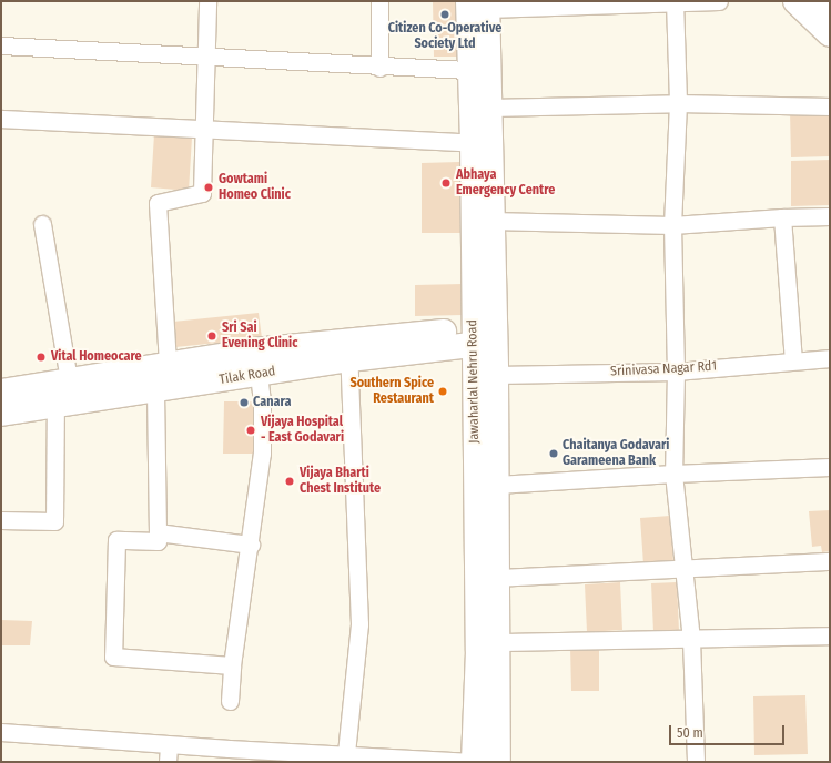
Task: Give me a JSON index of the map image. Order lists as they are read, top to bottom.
{
  "streets": {
    "main road": ["Tilak Road", "Jawaharlal Nehru Road"],
    "street": ["Srinivasa Nagar Rd1"]
  },
  "crossings": [
    ["Srinivasa Nagar Rd1", "Jawaharlal Nehru Road"],
    ["Tilak Road", "Jawaharlal Nehru Road"]
  ],
  "places": [
    "Citizen Co-Operative Society Ltd",
    "Abhaya Emergency Centre",
    "Gowtami Homeo Clinic",
    "Sri Sai Evening Clinic",
    "Vital Homeocare",
    "Southern Spice Restaurant",
    "Canara",
    "Vijaya Hospital - East Godavari",
    "Chaitanya Godavari Garameena Bank",
    "Vijaya Bharti Chest Institute"
  ],
  "scale_bar": "50 m"
}
